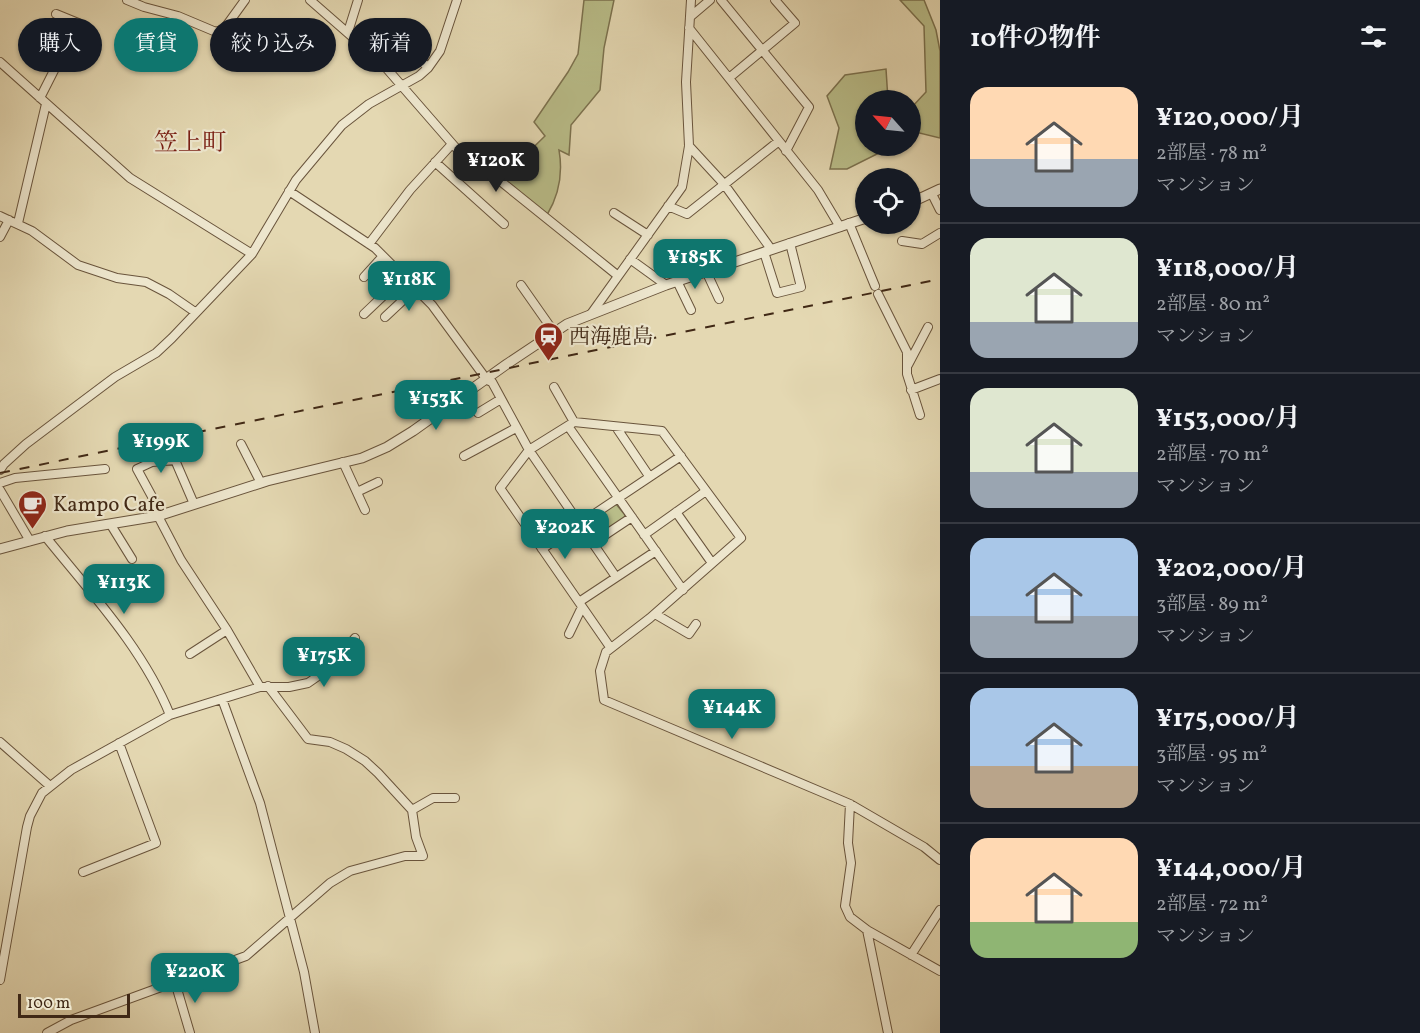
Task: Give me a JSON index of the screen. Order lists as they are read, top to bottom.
{
  "districts": ["笠上町"],
  "places": {
    "station": ["西海鹿島"],
    "cafe": ["Kampo Cafe"]
  },
  "scale_bar": "100 m",
  "north": "top left",
  "page": {
    "heading": "10件の物件",
    "chip": [
      "購入",
      "賃貸",
      "絞り込み",
      "新着"
    ],
    "list": [
      {
        "name": "¥120,000/月",
        "note": "2部屋 · 78 m² · マンション"
      },
      {
        "name": "¥118,000/月",
        "note": "2部屋 · 80 m² · マンション"
      },
      {
        "name": "¥153,000/月",
        "note": "2部屋 · 70 m² · マンション"
      },
      {
        "name": "¥202,000/月",
        "note": "3部屋 · 89 m² · マンション"
      },
      {
        "name": "¥175,000/月",
        "note": "3部屋 · 95 m² · マンション"
      },
      {
        "name": "¥144,000/月",
        "note": "2部屋 · 72 m² · マンション"
      }
    ],
    "price": [
      "¥120K",
      "¥185K",
      "¥118K",
      "¥153K",
      "¥199K",
      "¥202K",
      "¥113K",
      "¥175K",
      "¥144K",
      "¥220K"
    ],
    "scale": "100 m"
  }
}
